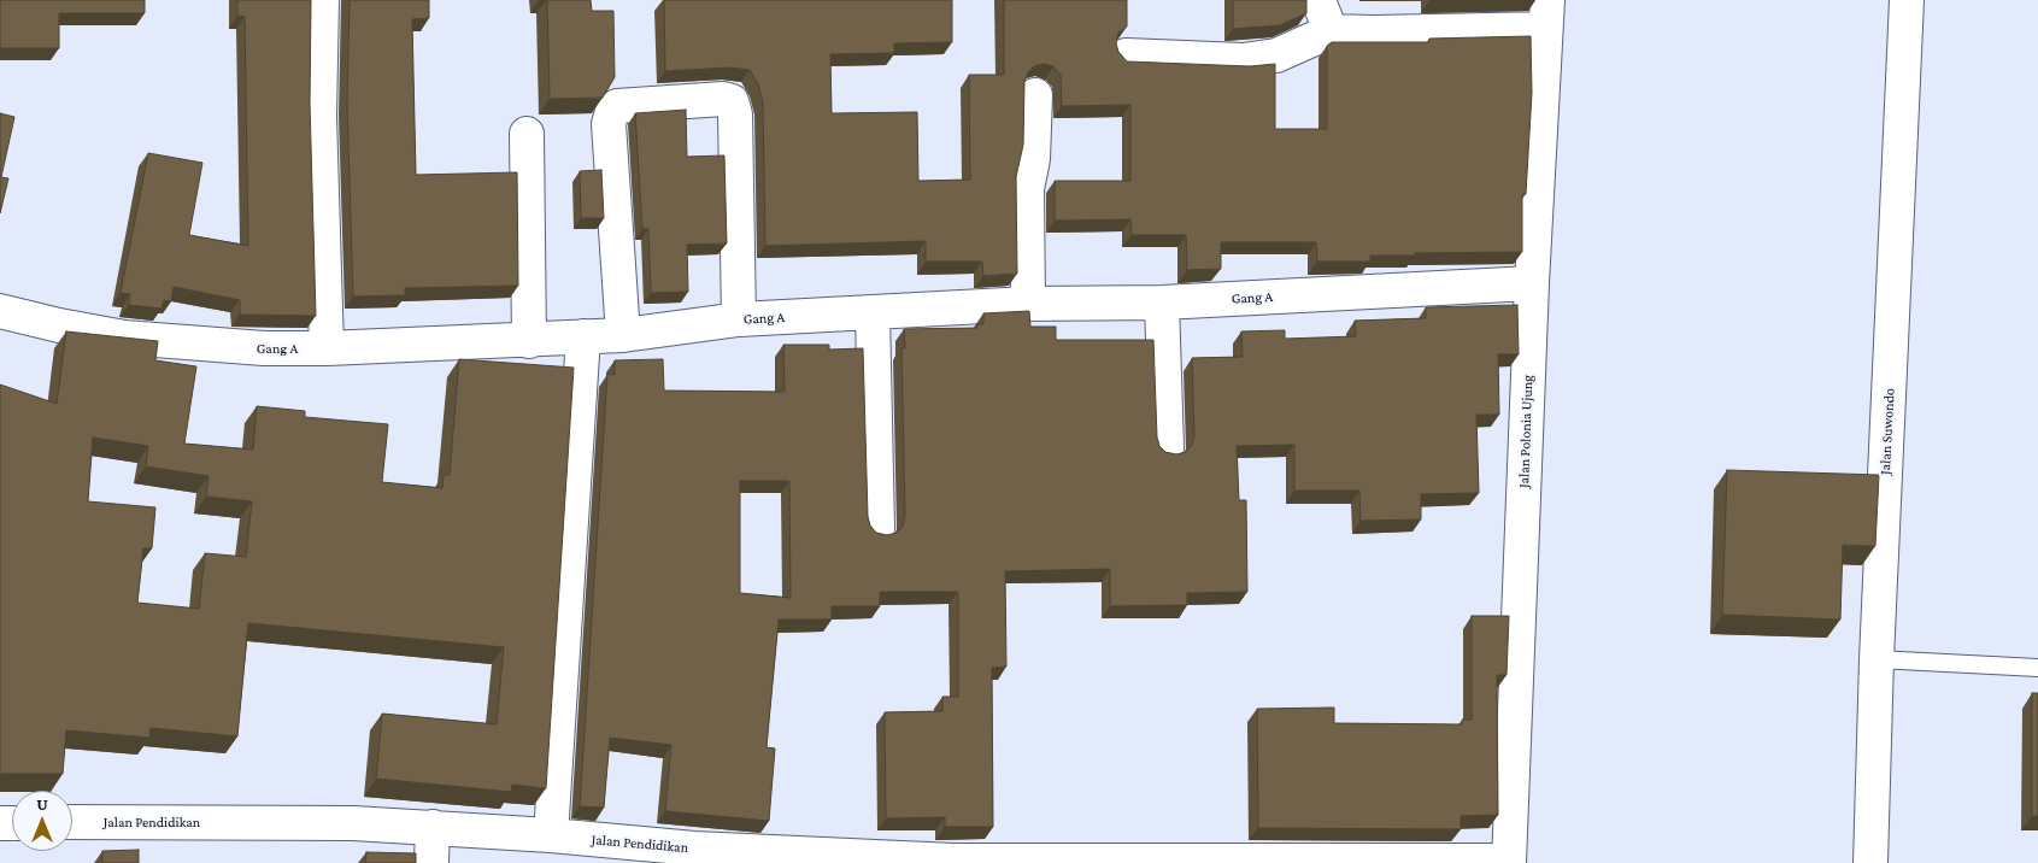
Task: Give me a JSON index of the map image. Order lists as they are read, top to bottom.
{
  "streets": {
    "street": [
      "Gang A",
      "Jalan Polonia Ujung",
      "Jalan Suwondo",
      "Jalan Pendidikan"
    ]
  },
  "crossings": [
    ["Gang A", "Jalan Polonia Ujung"],
    ["Jalan Polonia Ujung", "Jalan Pendidikan"]
  ],
  "north": "top"
}
